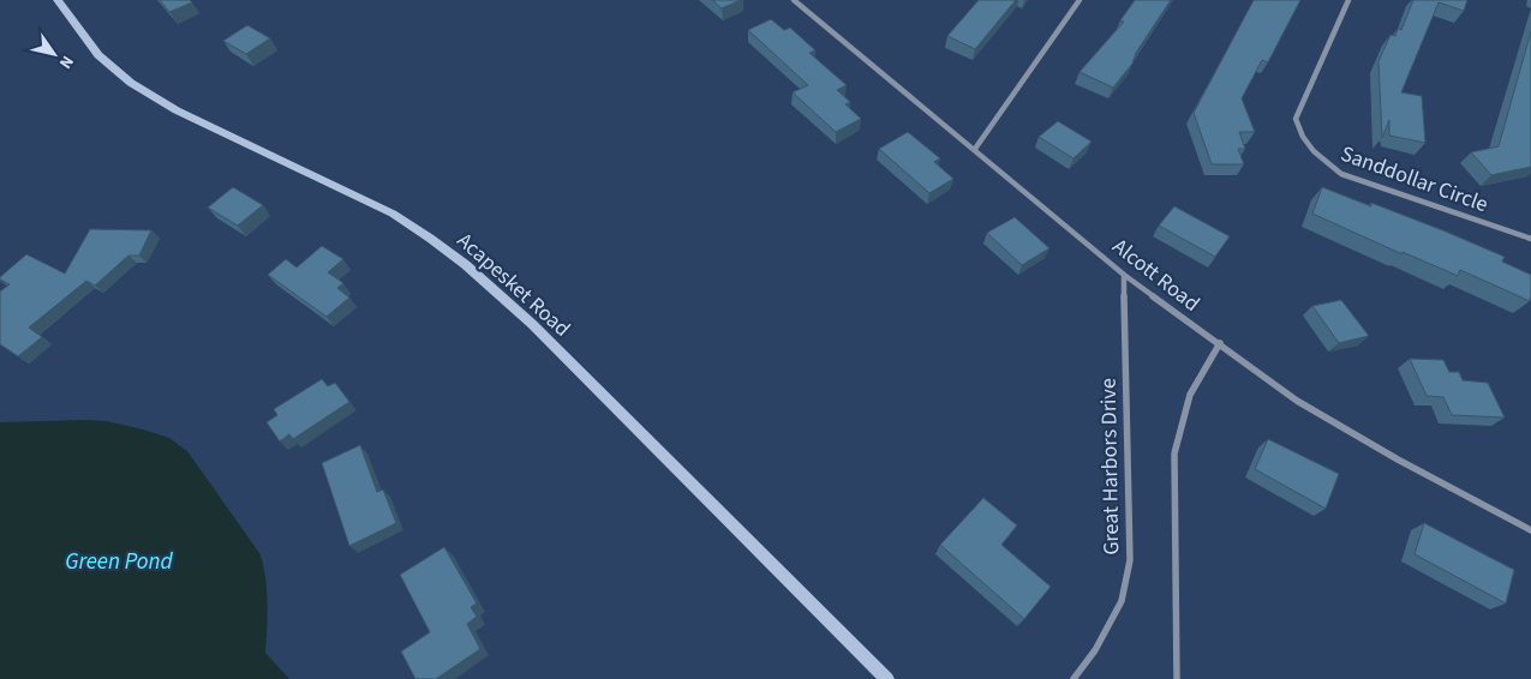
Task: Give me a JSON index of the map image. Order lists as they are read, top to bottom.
{
  "streets": {
    "main road": ["Acapesket Road"],
    "street": ["Sanddollar Circle", "Alcott Road", "Great Harbors Drive"]
  },
  "crossings": [
    ["Alcott Road", "Great Harbors Drive"]
  ],
  "water": ["Green Pond"],
  "north": "bottom right"
}
